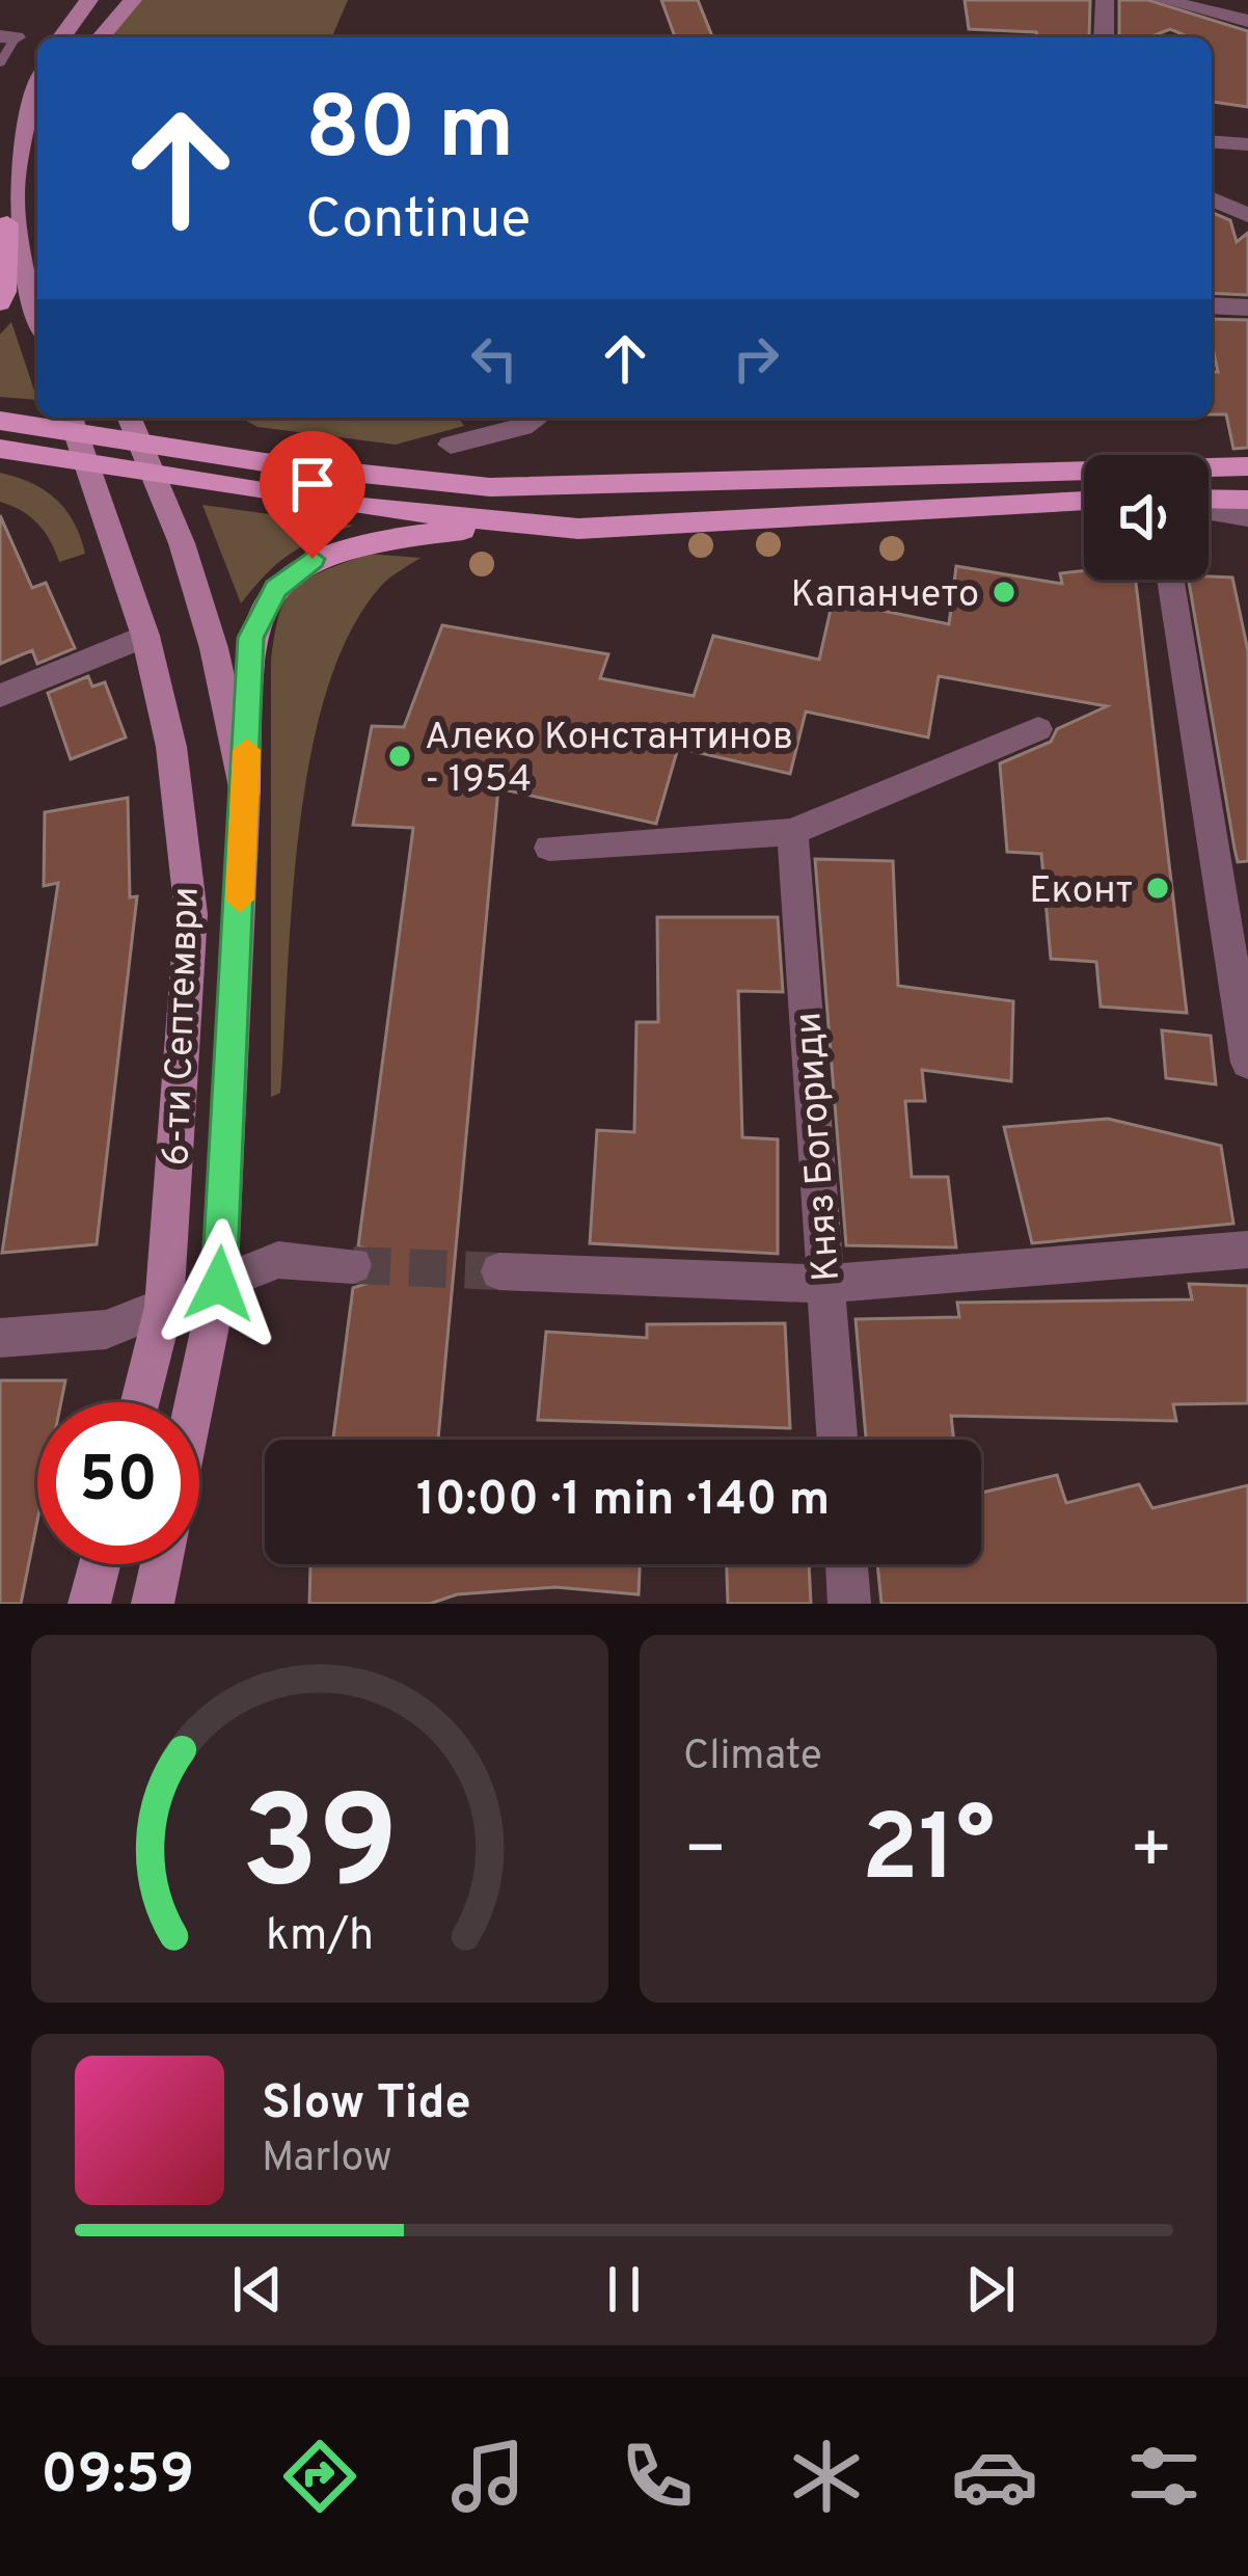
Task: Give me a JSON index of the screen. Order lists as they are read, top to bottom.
{
  "streets": {
    "main road": ["6-ти Септември"],
    "street": ["Княз Богориди"]
  },
  "places": ["Капанчето", "Алеко Константинов - 1954", "Еконт"],
  "page": {
    "turn": ["80 m", "Continue"],
    "limit": "50",
    "trip": "10:00 · 1 min · 140 m",
    "tile": "Climate",
    "heat": ["−", "21°", "+"],
    "song": ["Slow Tide", "Marlow"],
    "tabs": "09:59",
    "gauge": ["39", "km/h"]
  }
}
